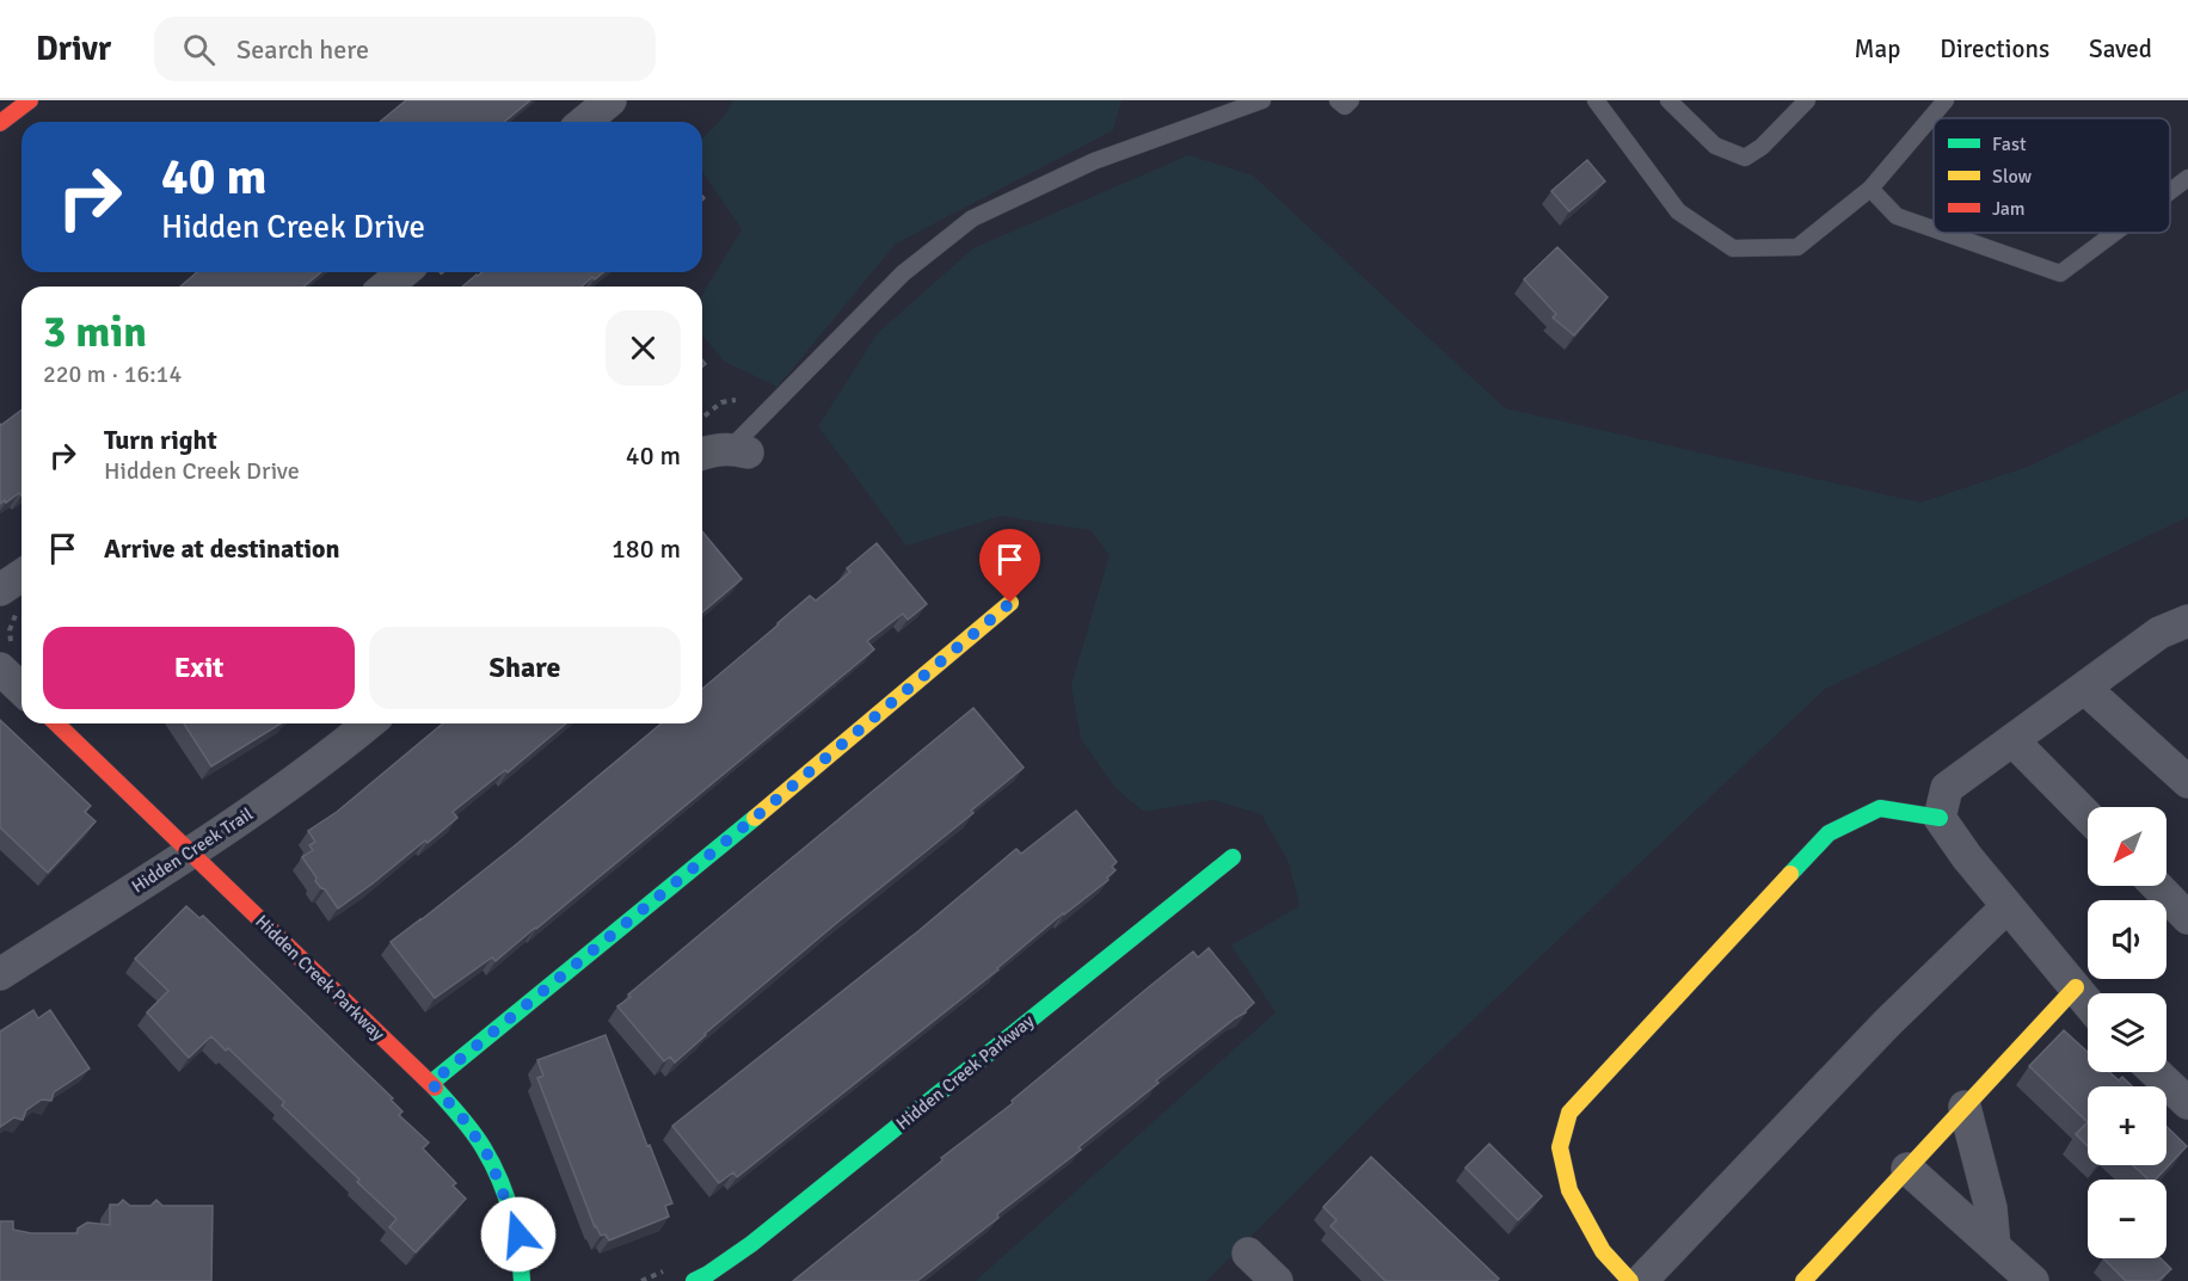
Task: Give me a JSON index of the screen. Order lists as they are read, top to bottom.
{
  "streets": {
    "main road": ["Hidden Creek Parkway"],
    "street": ["Hidden Creek Trail"]
  },
  "crossings": [
    ["Hidden Creek Trail", "Hidden Creek Parkway"]
  ],
  "legend": ["Fast", "Slow", "Jam"],
  "north": "bottom left",
  "page": {
    "header": "Drivr",
    "search": "Search here",
    "nav": ["Map", "Directions", "Saved"],
    "turn": ["40 m", "Hidden Creek Drive"],
    "heading": ["3 min", "220 m · 16:14"],
    "list": [
      {
        "name": "Turn right",
        "note": "Hidden Creek Drive",
        "value": "40 m"
      },
      {
        "name": "Arrive at destination",
        "value": "180 m"
      }
    ],
    "buttons": ["Exit", "Share"],
    "map_buttons": ["+", "−"]
  }
}
